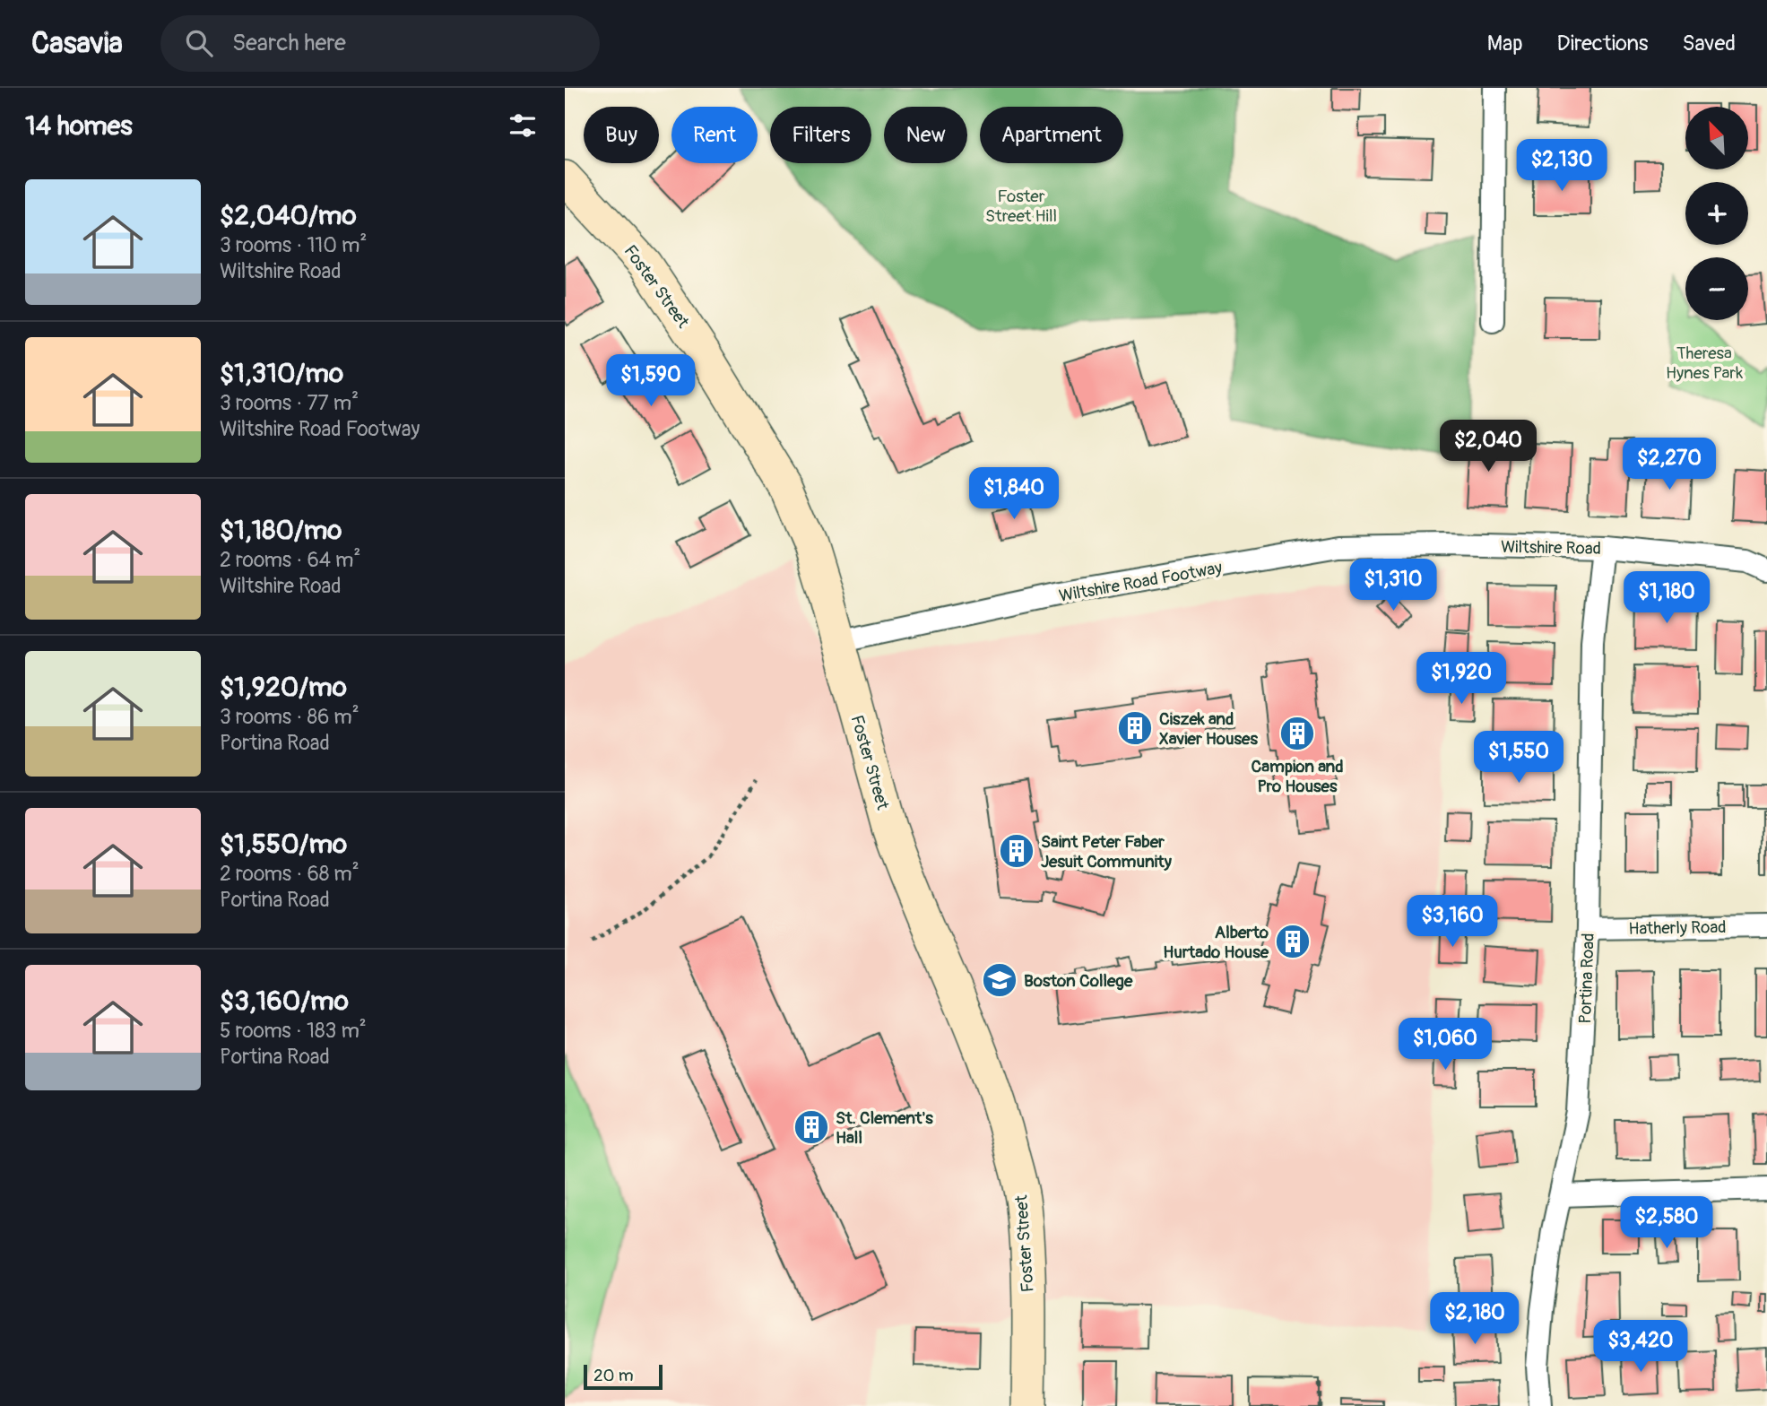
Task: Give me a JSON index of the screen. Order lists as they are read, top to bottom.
{
  "streets": {
    "street": [
      "Foster Street",
      "Wiltshire Road",
      "Wiltshire Road Footway",
      "Hatherly Road",
      "Portina Road"
    ]
  },
  "crossings": [
    ["Foster Street", "Wiltshire Road Footway"],
    ["Wiltshire Road", "Wiltshire Road Footway"],
    ["Wiltshire Road", "Portina Road"],
    ["Hatherly Road", "Portina Road"]
  ],
  "parks": ["Foster Street Hill", "Theresa Hynes Park"],
  "places": {
    "building": [
      "Ciszek and Xavier Houses",
      "Campion and Pro Houses",
      "Saint Peter Faber Jesuit Community",
      "Alberto Hurtado House",
      "St. Clement's Hall"
    ],
    "school or university": ["Boston College"]
  },
  "scale_bar": "20 m",
  "north": "top left",
  "page": {
    "header": "Casavia",
    "search": "Search here",
    "nav": ["Map", "Directions", "Saved"],
    "heading": "14 homes",
    "map_buttons": ["+", "−"],
    "chip": [
      "Buy",
      "Rent",
      "Filters",
      "New",
      "Apartment"
    ],
    "price": [
      "$2,130",
      "$1,590",
      "$2,040",
      "$2,270",
      "$1,840",
      "$1,310",
      "$1,180",
      "$1,920",
      "$1,550",
      "$3,160",
      "$1,060",
      "$2,580",
      "$2,180",
      "$3,420"
    ],
    "list": [
      {
        "name": "$2,040/mo",
        "note": "3 rooms · 110 m² · Wiltshire Road"
      },
      {
        "name": "$1,310/mo",
        "note": "3 rooms · 77 m² · Wiltshire Road Footway"
      },
      {
        "name": "$1,180/mo",
        "note": "2 rooms · 64 m² · Wiltshire Road"
      },
      {
        "name": "$1,920/mo",
        "note": "3 rooms · 86 m² · Portina Road"
      },
      {
        "name": "$1,550/mo",
        "note": "2 rooms · 68 m² · Portina Road"
      },
      {
        "name": "$3,160/mo",
        "note": "5 rooms · 183 m² · Portina Road"
      }
    ],
    "scale": "20 m"
  }
}
